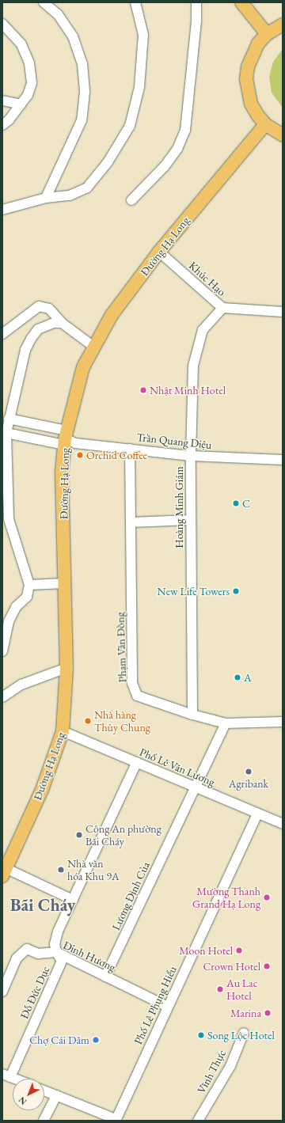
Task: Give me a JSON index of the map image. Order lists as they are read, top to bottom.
{
  "streets": {
    "main road": ["Đường Hạ Long"],
    "street": [
      "Khúc Hạo",
      "Trần Quang Diệu",
      "Hoàng Minh Giám",
      "Phạm Văn Đồng",
      "Phố Lê Văn Lương",
      "Lương Định Của",
      "Đỉnh Hương",
      "Đỗ Đức Dục",
      "Phố Lê Phụng Hiểu",
      "Vĩnh Thực"
    ]
  },
  "crossings": [
    ["Đường Hạ Long", "Khúc Hạo"],
    ["Đường Hạ Long", "Trần Quang Diệu"],
    ["Đường Hạ Long", "Phố Lê Văn Lương"],
    ["Khúc Hạo", "Hoàng Minh Giám"],
    ["Trần Quang Diệu", "Hoàng Minh Giám"],
    ["Trần Quang Diệu", "Phạm Văn Đồng"],
    ["Hoàng Minh Giám", "Phạm Văn Đồng"],
    ["Phạm Văn Đồng", "Lương Định Của"],
    ["Phố Lê Văn Lương", "Lương Định Của"],
    ["Phố Lê Văn Lương", "Đỗ Đức Dục"],
    ["Phố Lê Văn Lương", "Phố Lê Phụng Hiểu"],
    ["Lương Định Của", "Đỉnh Hương"],
    ["Đỉnh Hương", "Đỗ Đức Dục"],
    ["Đỉnh Hương", "Phố Lê Phụng Hiểu"]
  ],
  "districts": ["Bãi Cháy"],
  "places": [
    "Nhật Minh Hotel",
    "Orchid Coffee",
    "C",
    "New Life Towers",
    "A",
    "Nhà hàng Thủy Chung",
    "Agribank",
    "Công An phường Bãi Cháy",
    "Nhà văn hóa Khu 9A",
    "Mường Thanh Grand Hạ Long",
    "Moon Hotel",
    "Crown Hotel",
    "Au Lac Hotel",
    "Marina",
    "Song Lộc Hotel",
    "Chợ Cái Dăm"
  ],
  "north": "bottom left"
}
